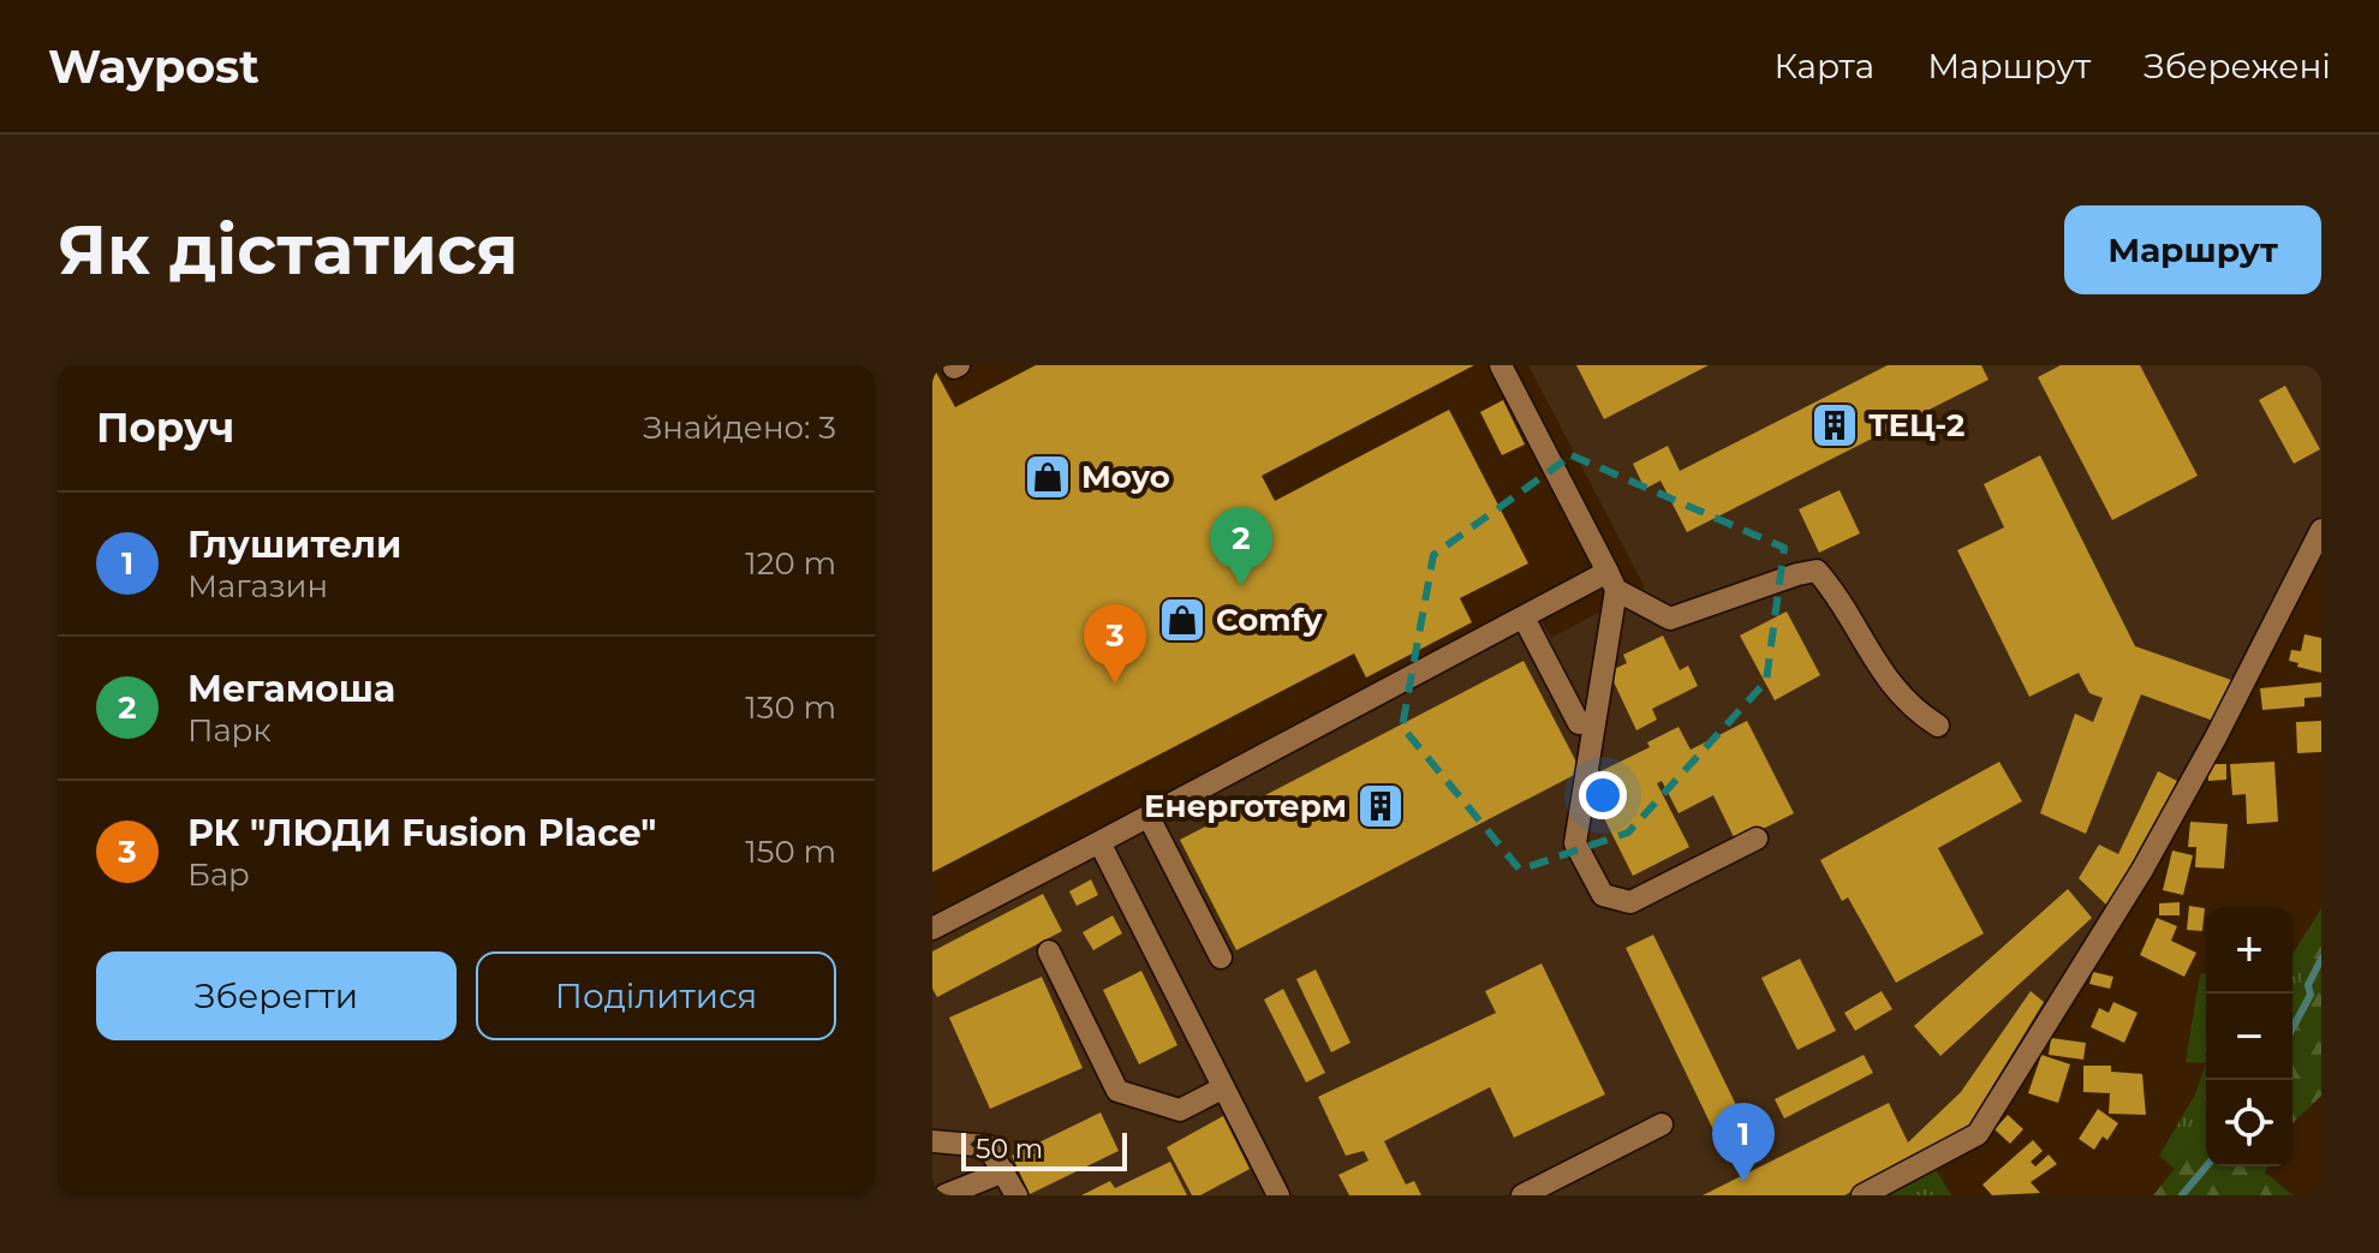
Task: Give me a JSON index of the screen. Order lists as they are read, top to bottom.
{
  "places": {
    "building": ["ТЕЦ-2", "Енерготерм"],
    "shop": ["Moyo", "Comfy"]
  },
  "scale_bar": "50 m",
  "page": {
    "header": "Waypost",
    "nav": ["Карта", "Маршрут", "Збережені"],
    "buttons": [
      "Маршрут",
      ["Зберегти", "Поділитися"]
    ],
    "title": "Як дістатися",
    "heading": ["Поруч", "Знайдено: 3"],
    "list": [
      {
        "mark": "1",
        "name": "Глушители",
        "note": "Магазин",
        "value": "120 m"
      },
      {
        "mark": "2",
        "name": "Мегамоша",
        "note": "Парк",
        "value": "130 m"
      },
      {
        "mark": "3",
        "name": "РК \"ЛЮДИ Fusion Place\"",
        "note": "Бар",
        "value": "150 m"
      }
    ],
    "pins": ["2", "3", "1"],
    "map_buttons": ["+", "−"],
    "scale": "50 m"
  }
}
